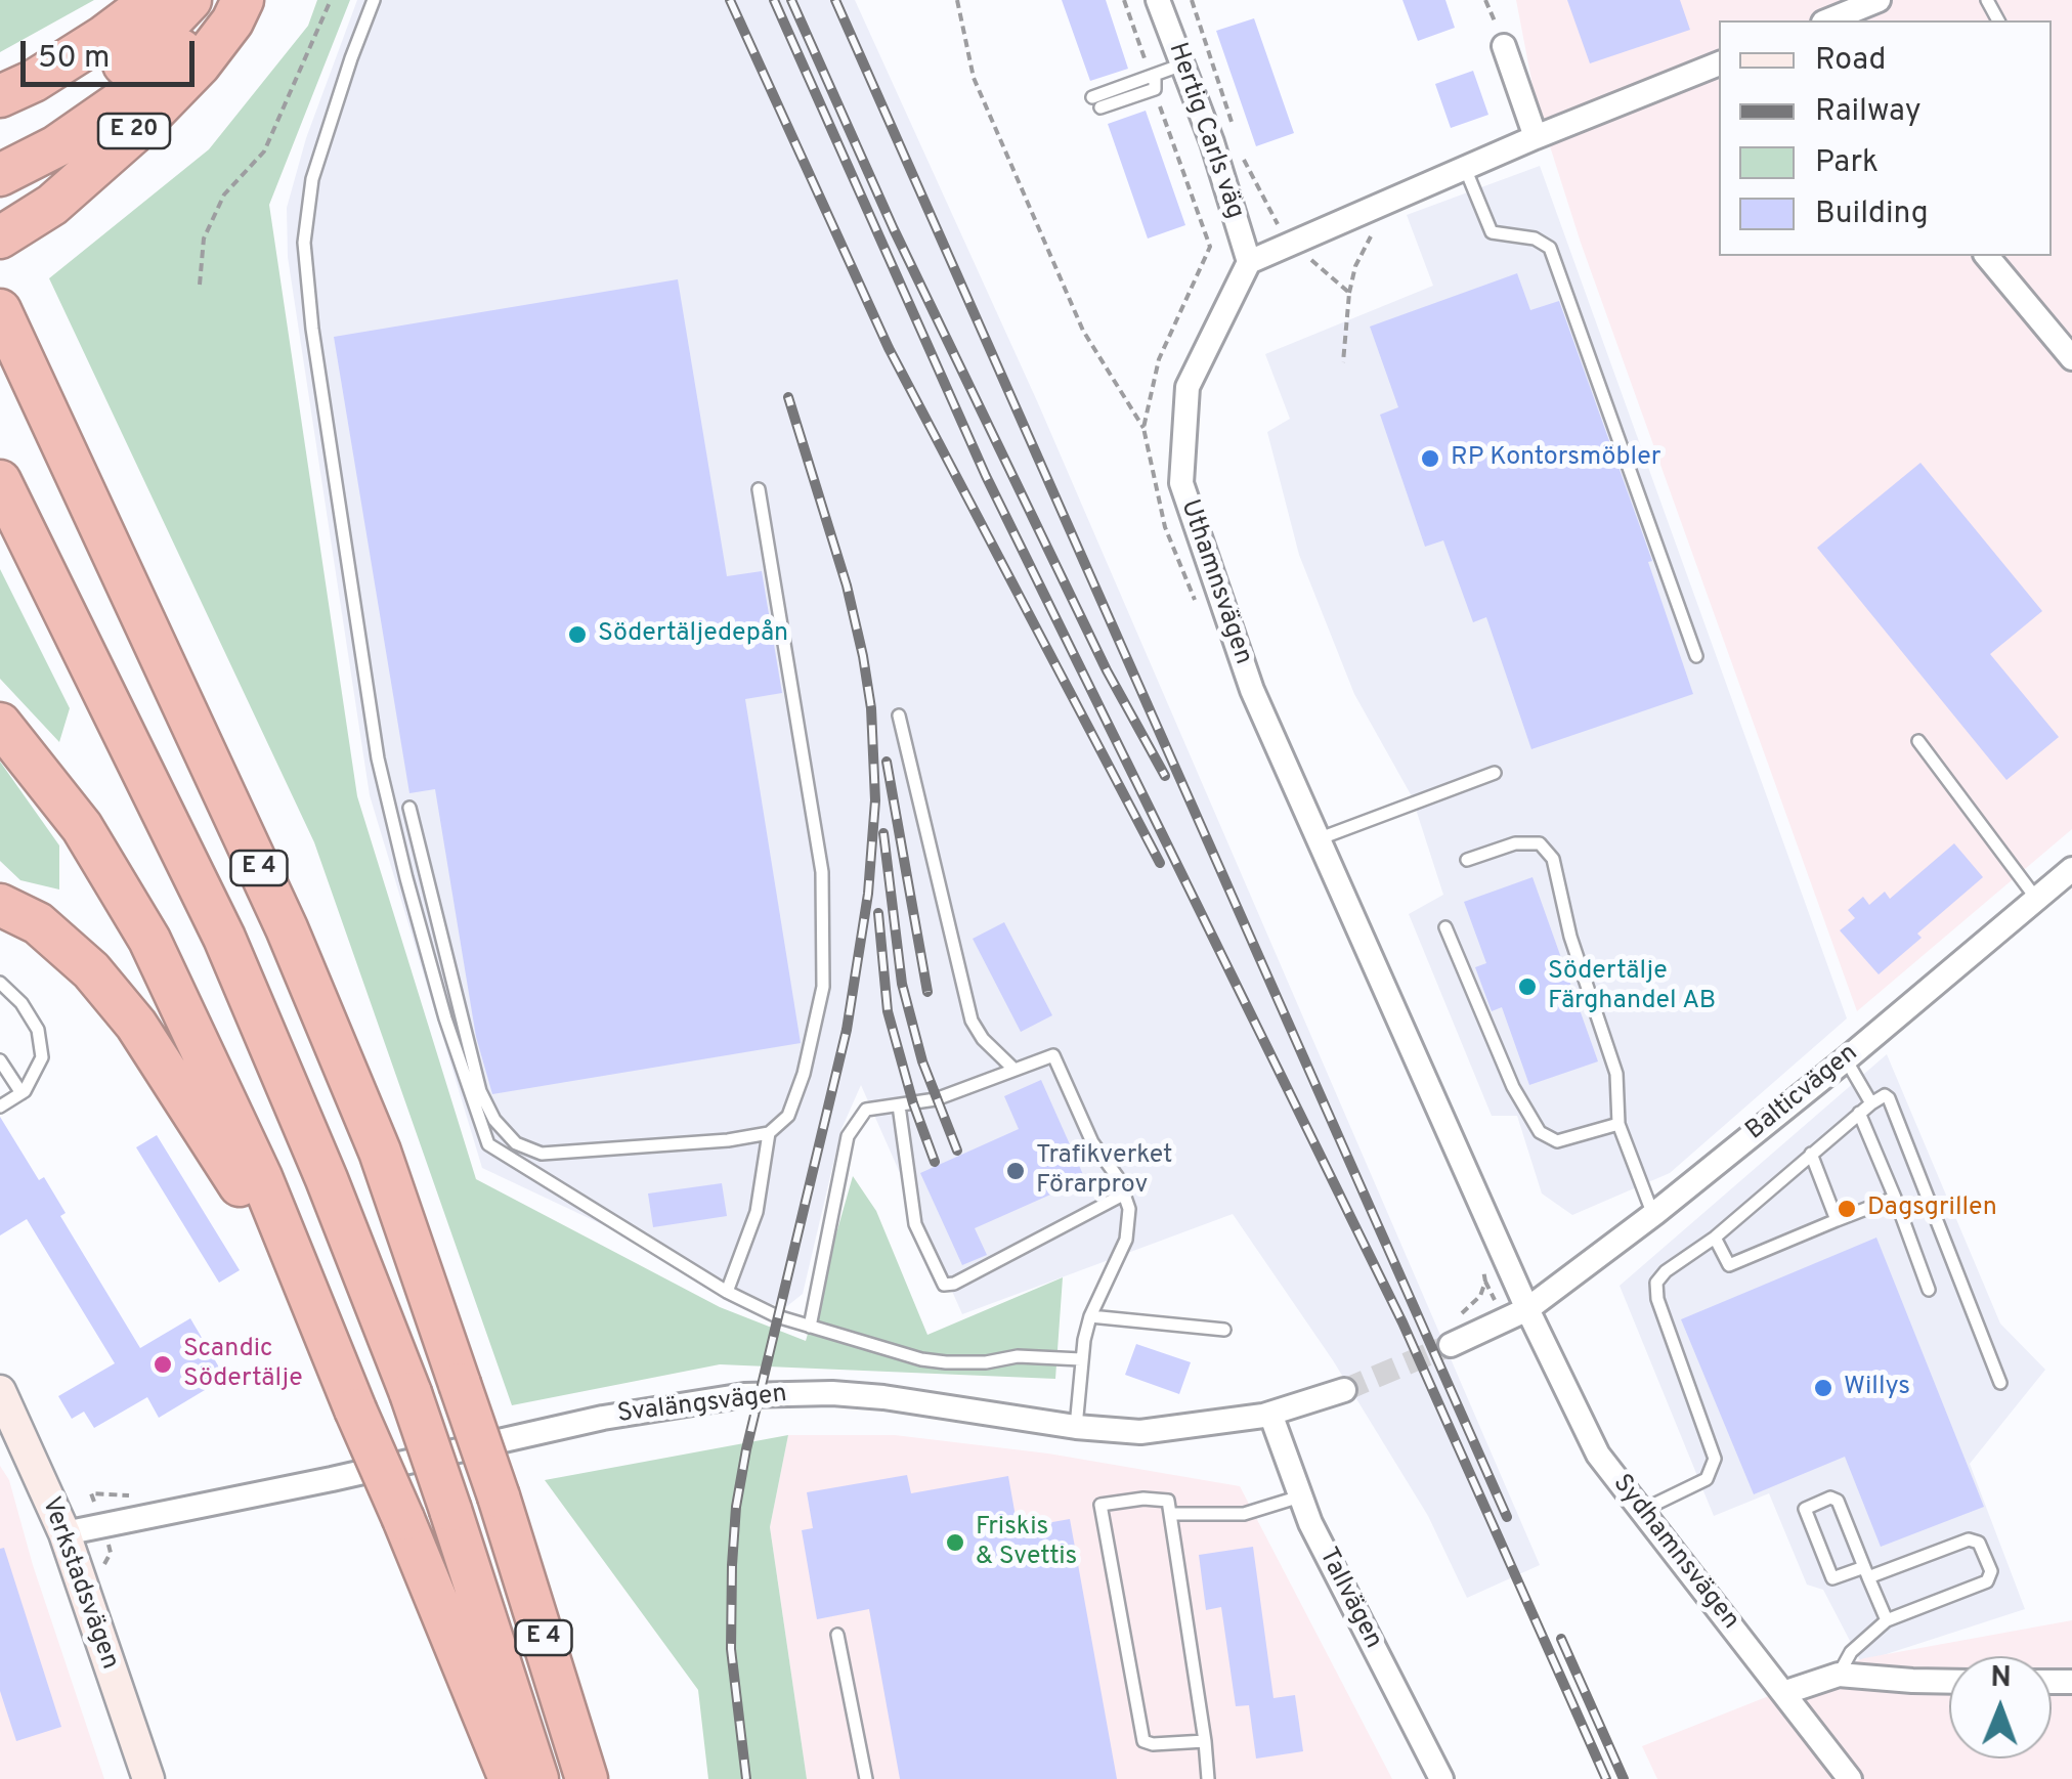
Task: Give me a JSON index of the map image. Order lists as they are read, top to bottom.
{
  "streets": {
    "highway": ["E 20", "E 4"],
    "main road": ["Verkstadsvägen"],
    "street": [
      "Hertig Carls väg",
      "Uthamnsvägen",
      "Balticvägen",
      "Svalängsvägen",
      "Sydhamnsvägen",
      "Tallvägen"
    ]
  },
  "crossings": [
    ["Hertig Carls väg", "Uthamnsvägen"],
    ["Uthamnsvägen", "Balticvägen"],
    ["Uthamnsvägen", "Sydhamnsvägen"],
    ["Balticvägen", "Sydhamnsvägen"],
    ["Svalängsvägen", "Verkstadsvägen"],
    ["Svalängsvägen", "Tallvägen"]
  ],
  "places": [
    "RP Kontorsmöbler",
    "Södertäljedepån",
    "Södertälje Färghandel AB",
    "Trafikverket Förarprov",
    "Dagsgrillen",
    "Scandic Södertälje",
    "Willys",
    "Friskis & Svettis"
  ],
  "legend": [
    "Road",
    "Railway",
    "Park",
    "Building"
  ],
  "scale_bar": "50 m",
  "north": "top"
}
